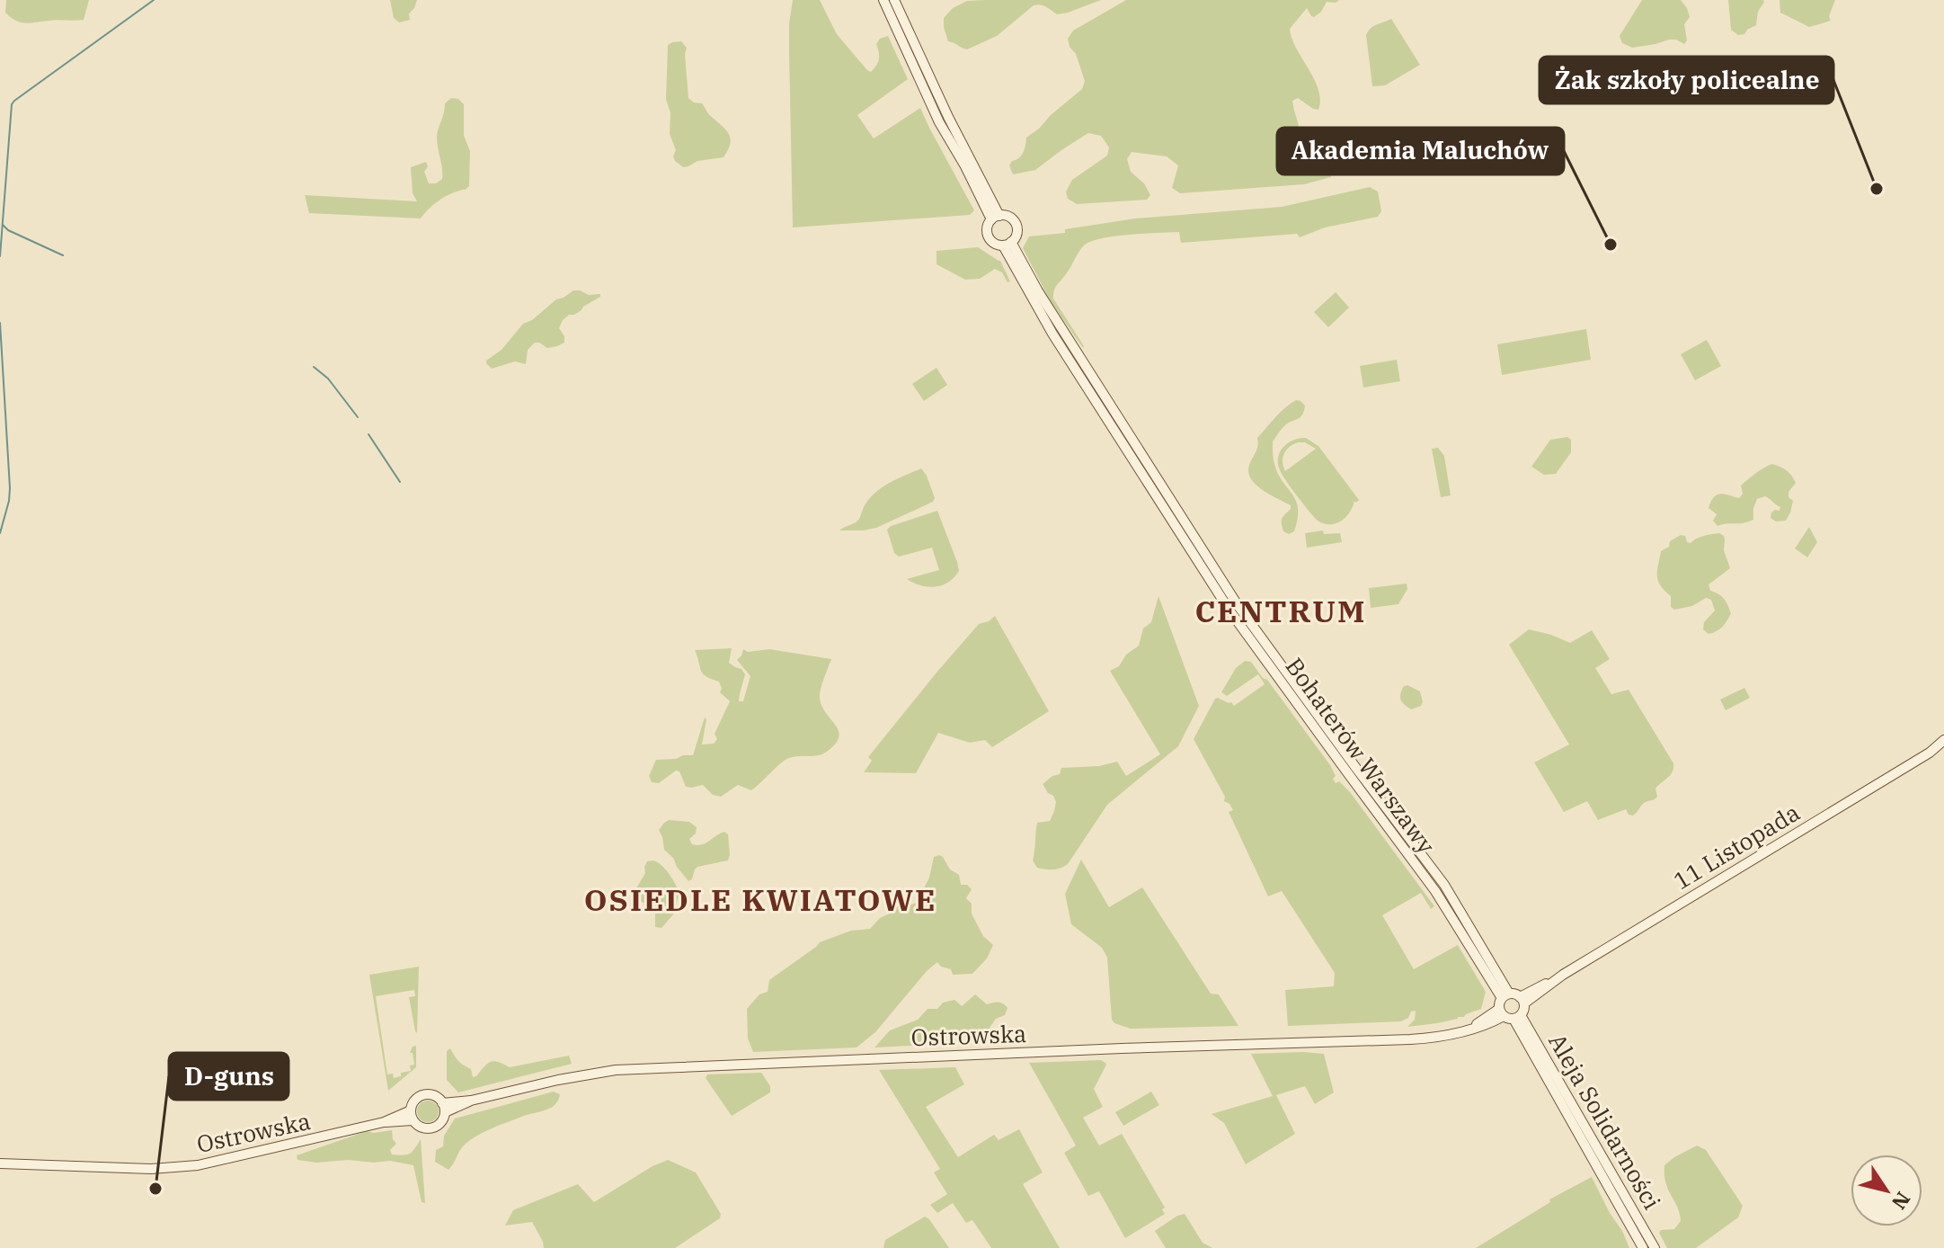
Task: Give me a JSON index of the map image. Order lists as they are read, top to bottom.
{
  "streets": {
    "main road": [
      "Bohaterów Warszawy",
      "11 Listopada",
      "Ostrowska",
      "Aleja Solidarności"
    ]
  },
  "crossings": [
    ["Ostrowska", "Aleja Solidarności"]
  ],
  "districts": ["CENTRUM", "OSIEDLE KWIATOWE"],
  "places": ["Żak szkoły policealne", "Akademia Maluchów", "D-guns"],
  "north": "bottom right"
}
